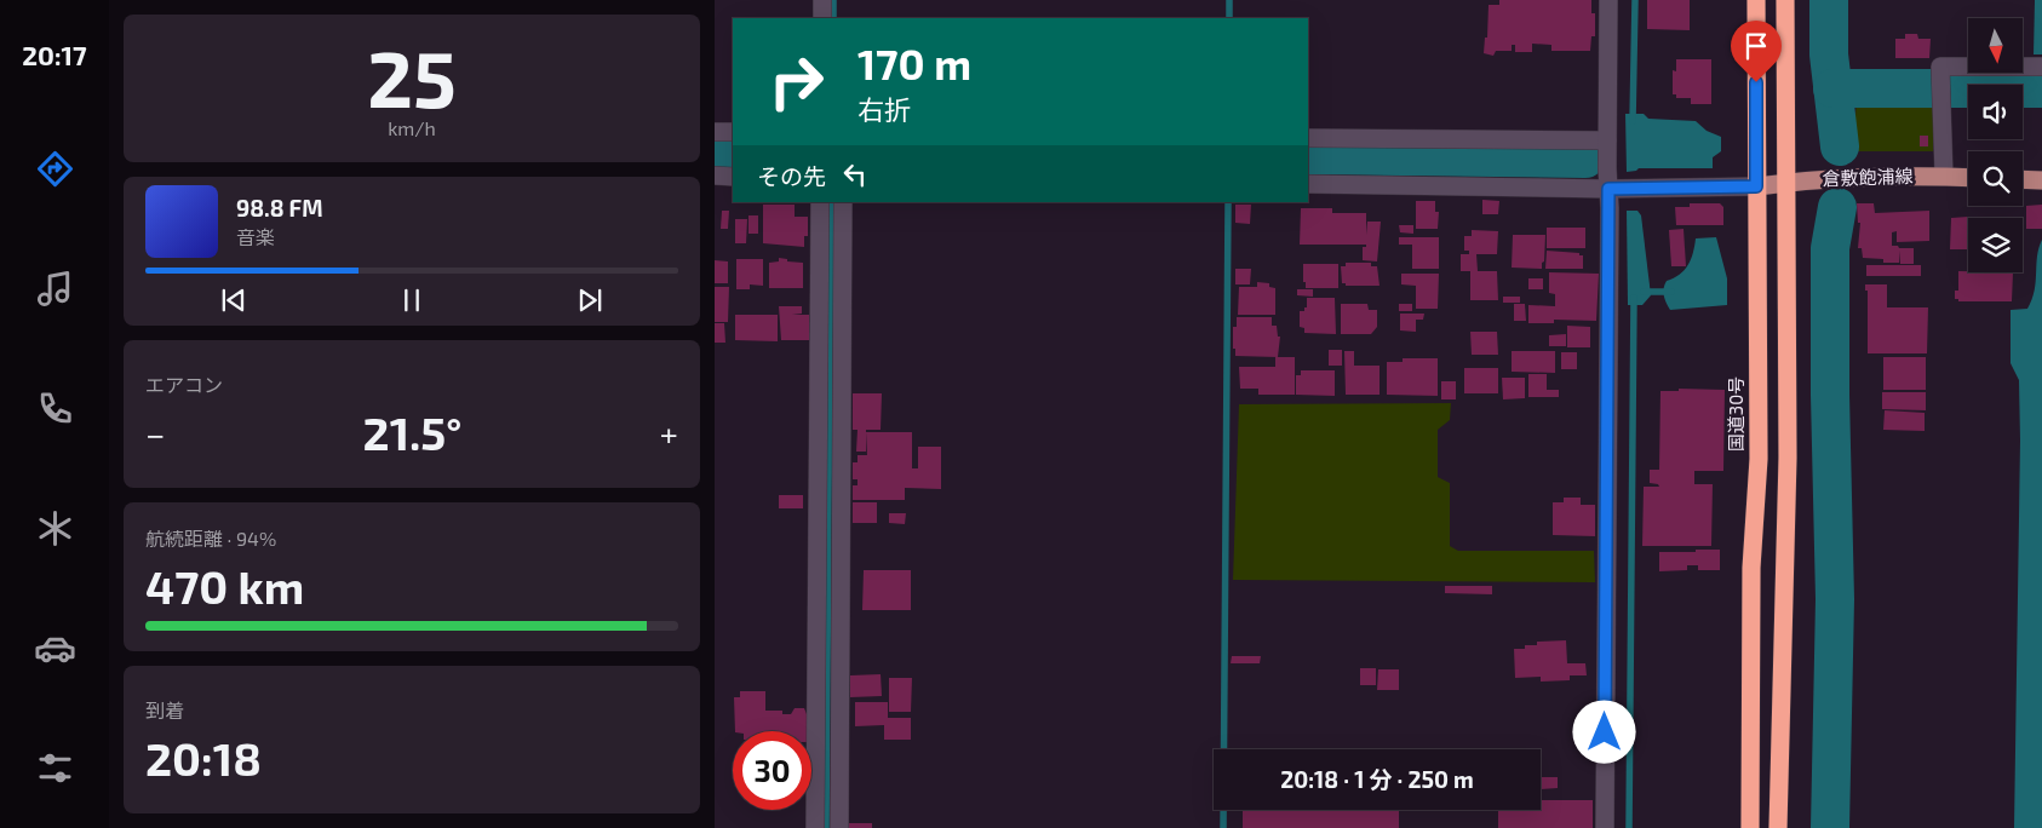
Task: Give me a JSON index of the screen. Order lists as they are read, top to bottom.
{
  "streets": {
    "highway": ["国道30号"],
    "main road": ["倉敷飽浦線"]
  },
  "crossings": [
    ["倉敷飽浦線", "国道30号"]
  ],
  "north": "bottom",
  "page": {
    "tabs": "20:17",
    "tile": [
      ["25", "km/h"],
      "エアコン",
      ["航続距離 · 94%", "470 km"],
      ["到着", "20:18"]
    ],
    "turn": ["170 m", "右折"],
    "then": "その先",
    "song": ["98.8 FM", "音楽"],
    "heat": ["−", "21.5°", "+"],
    "limit": "30",
    "trip": "20:18 · 1 分 · 250 m"
  }
}
